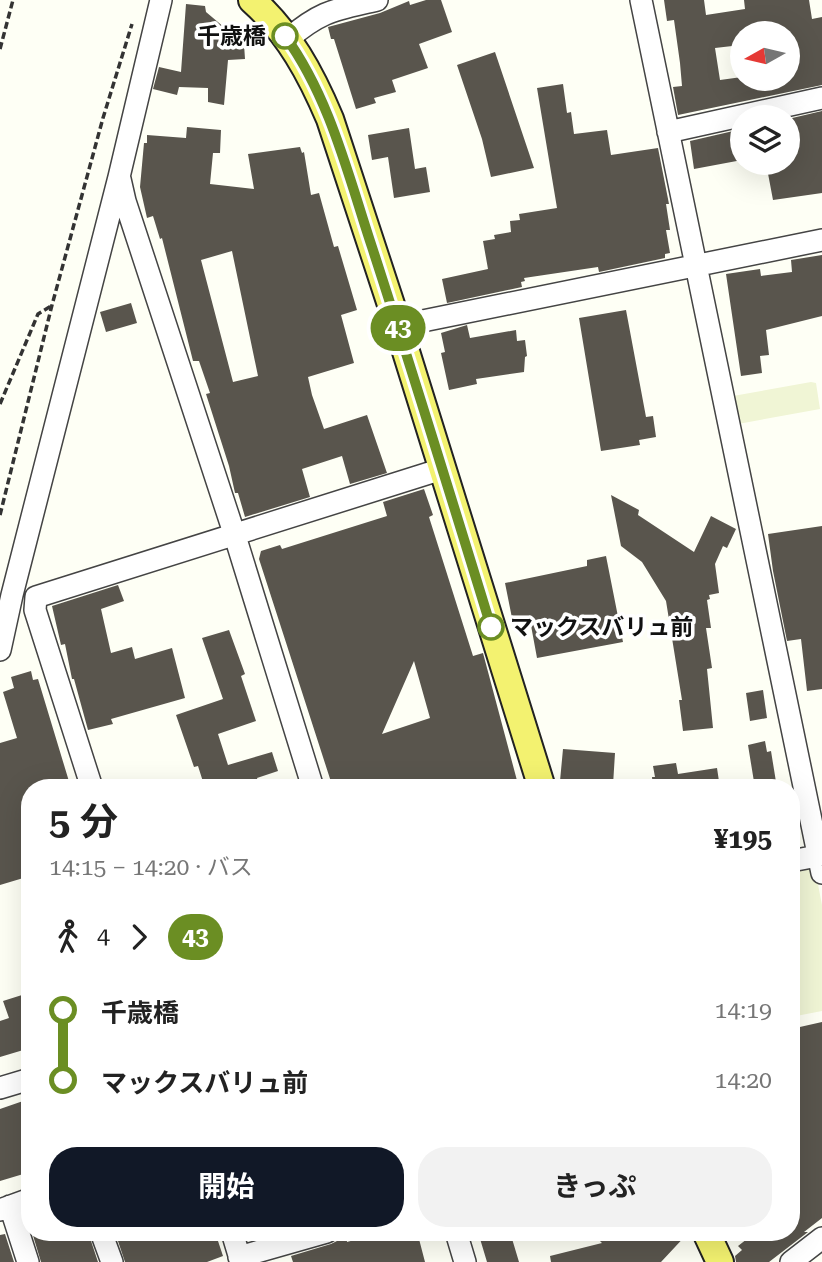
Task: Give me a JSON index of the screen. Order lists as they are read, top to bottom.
{
  "places": ["千歳橋", "マックスバリュ前"],
  "lines": ["bus line 43"],
  "north": "left",
  "page": {
    "on_map": "43",
    "heading": ["5 分", "14:15 – 14:20 · バス", "¥195"],
    "legs": ["4", "43"],
    "list": [
      {
        "name": "千歳橋",
        "value": "14:19"
      },
      {
        "name": "マックスバリュ前",
        "value": "14:20"
      }
    ],
    "buttons": ["開始", "きっぷ"]
  }
}
